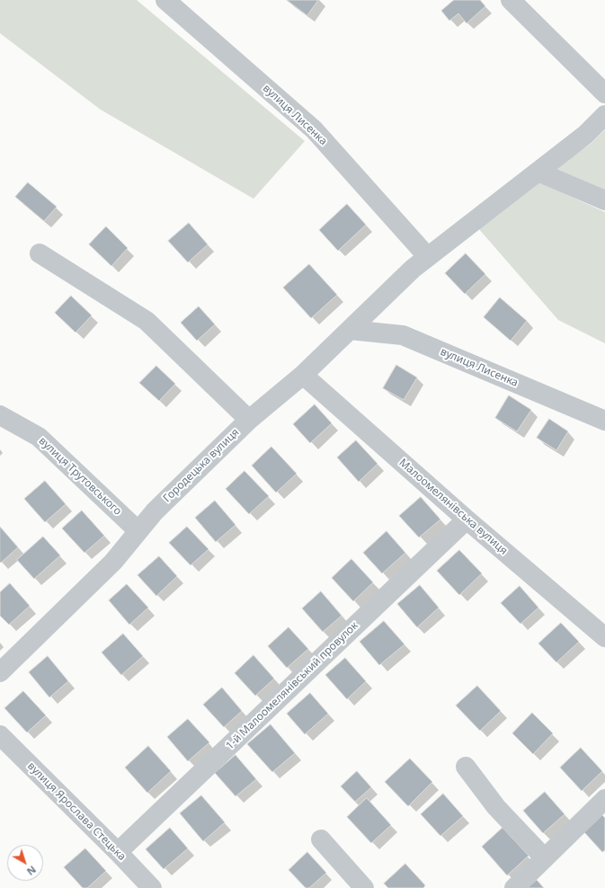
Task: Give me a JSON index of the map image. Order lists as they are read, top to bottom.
{
  "streets": {
    "street": [
      "вулиця Лисенка",
      "Городецька вулиця",
      "вулиця Трутовського",
      "Малоомелянівська вулиця",
      "1-й Малоомелянівський провулок",
      "вулиця Ярослава Стецька"
    ]
  },
  "crossings": [
    ["вулиця Лисенка", "Городецька вулиця"],
    ["Городецька вулиця", "вулиця Трутовського"],
    ["Городецька вулиця", "Малоомелянівська вулиця"],
    ["Малоомелянівська вулиця", "1-й Малоомелянівський провулок"],
    ["1-й Малоомелянівський провулок", "вулиця Ярослава Стецька"]
  ],
  "north": "bottom right"
}
